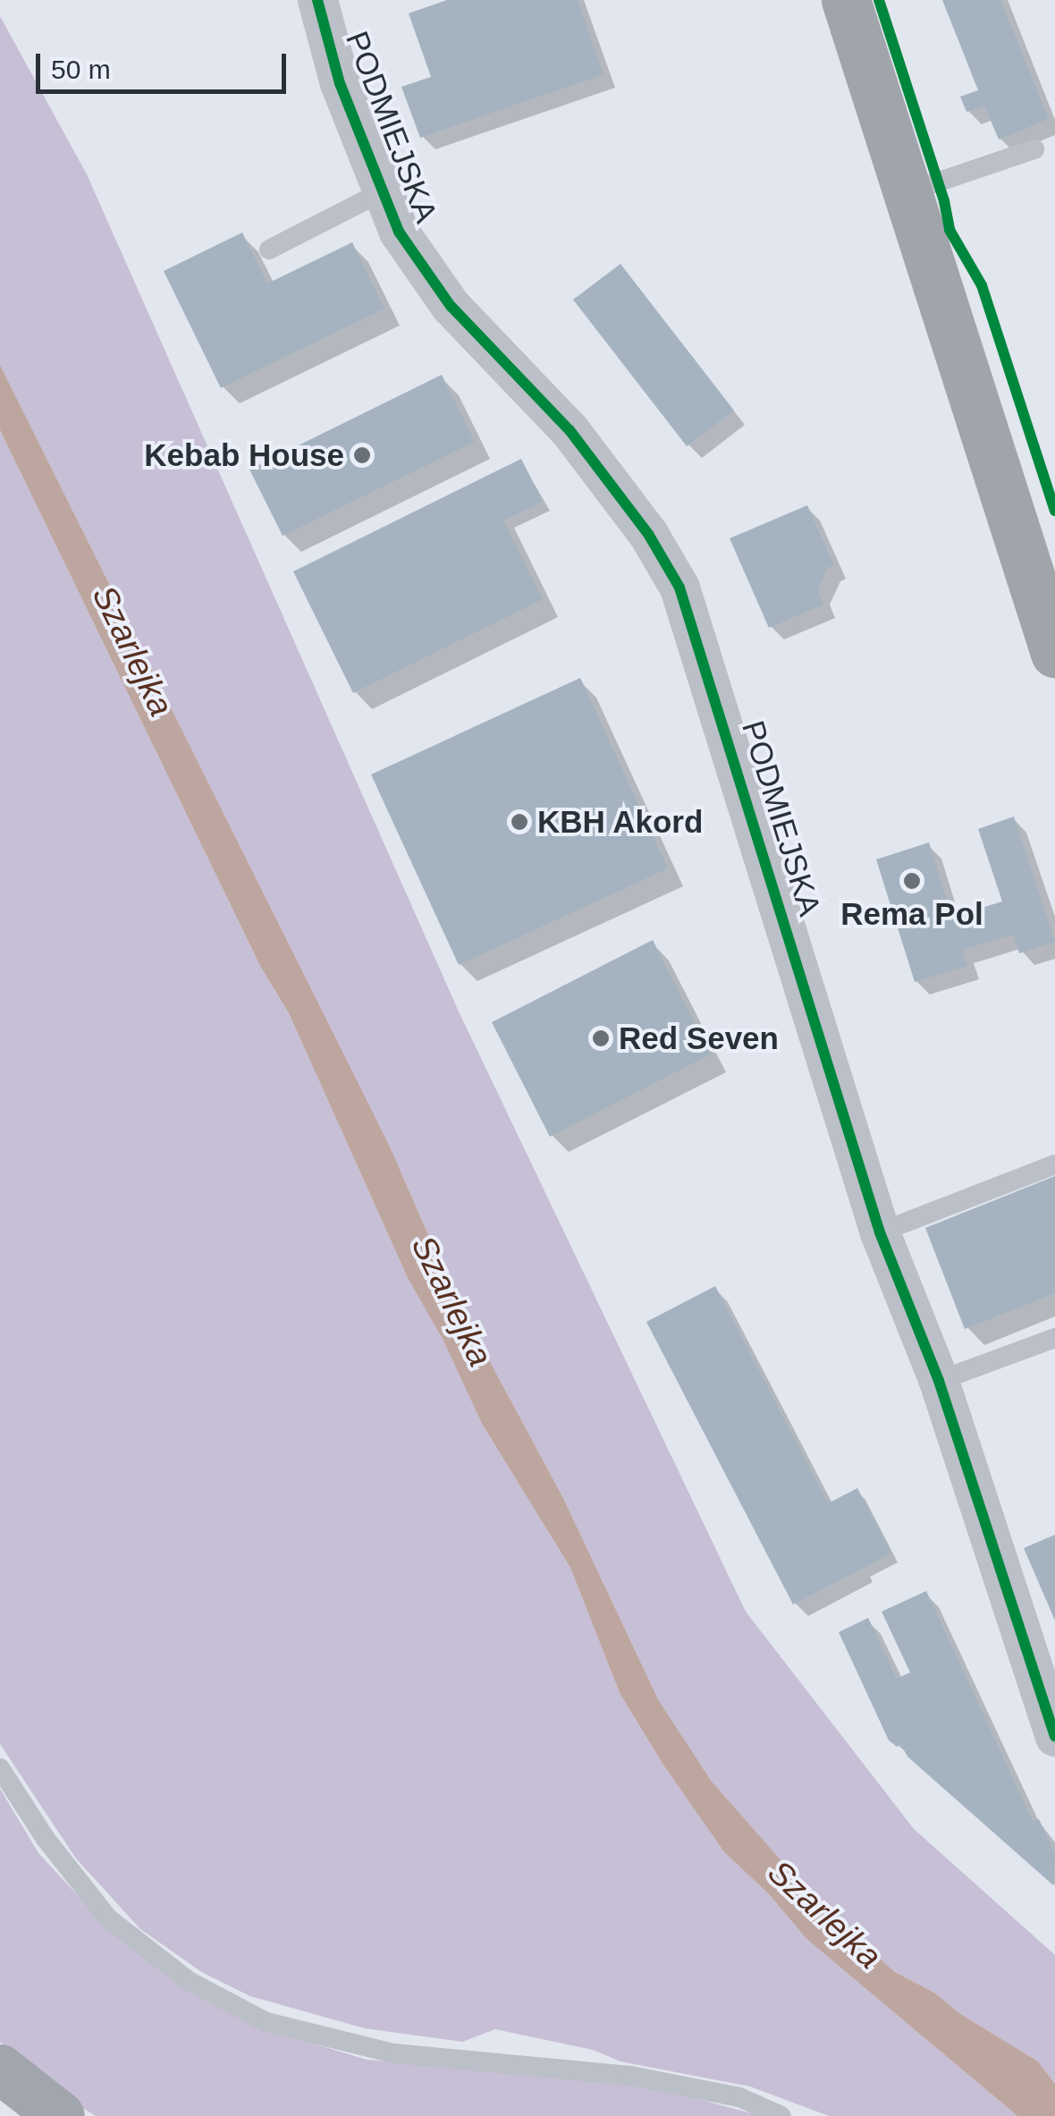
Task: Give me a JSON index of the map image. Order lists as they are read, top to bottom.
{
  "streets": {
    "street": ["PODMIEJSKA"]
  },
  "water": ["Szarlejka"],
  "places": [
    "Kebab House",
    "KBH Akord",
    "Rema Pol",
    "Red Seven"
  ],
  "scale_bar": "50 m"
}
